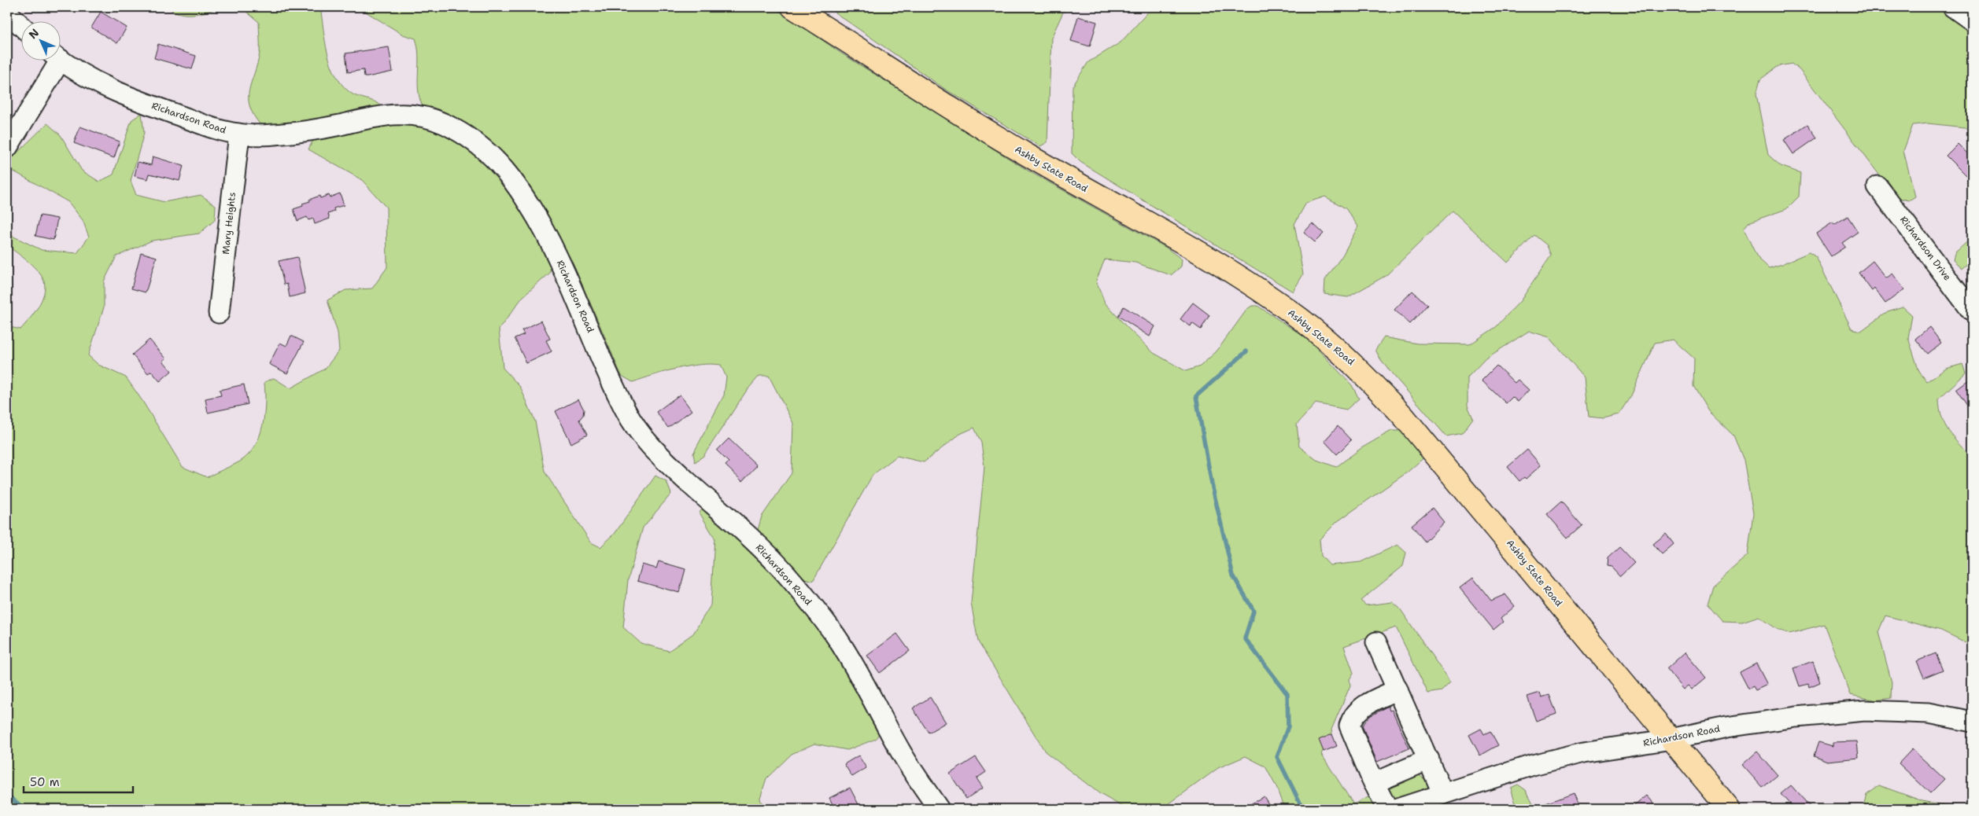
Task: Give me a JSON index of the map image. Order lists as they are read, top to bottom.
{
  "streets": {
    "main road": ["Ashby State Road"],
    "street": ["Richardson Road", "Mary Heights", "Richardson Drive"]
  },
  "crossings": [
    ["Richardson Road", "Ashby State Road"],
    ["Richardson Road", "Mary Heights"]
  ],
  "scale_bar": "50 m",
  "north": "top left"
}
